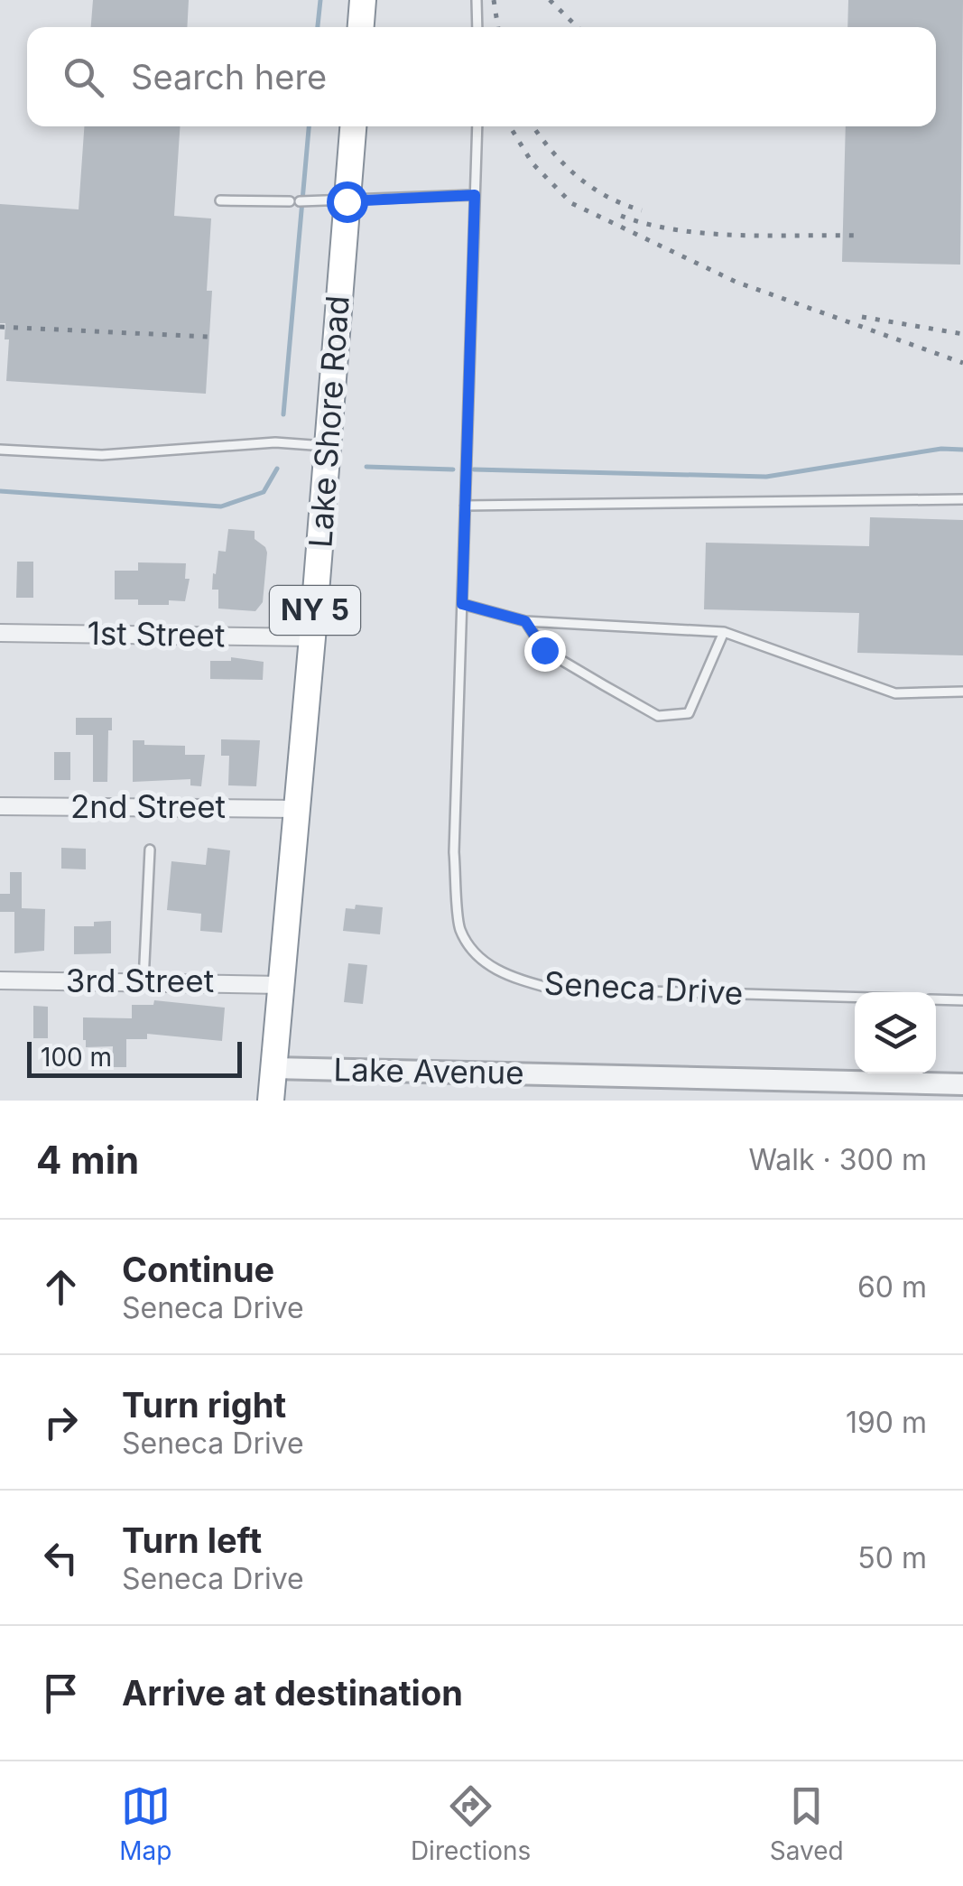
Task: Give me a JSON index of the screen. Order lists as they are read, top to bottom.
{
  "streets": {
    "highway": ["Lake Shore Road", "NY 5"],
    "street": [
      "1st Street",
      "2nd Street",
      "3rd Street",
      "Lake Avenue"
    ],
    "lane": ["Seneca Drive"]
  },
  "crossings": [
    ["Lake Shore Road", "1st Street"],
    ["Lake Shore Road", "2nd Street"],
    ["Lake Shore Road", "3rd Street"],
    ["Lake Shore Road", "Lake Avenue"]
  ],
  "scale_bar": "100 m",
  "page": {
    "search": "Search here",
    "scale": "100 m",
    "heading": ["4 min", "Walk · 300 m"],
    "list": [
      ["Continue", "Seneca Drive", "60 m"],
      ["Turn right", "Seneca Drive", "190 m"],
      ["Turn left", "Seneca Drive", "50 m"],
      "Arrive at destination"
    ],
    "nav": ["Map", "Directions", "Saved"]
  }
}
